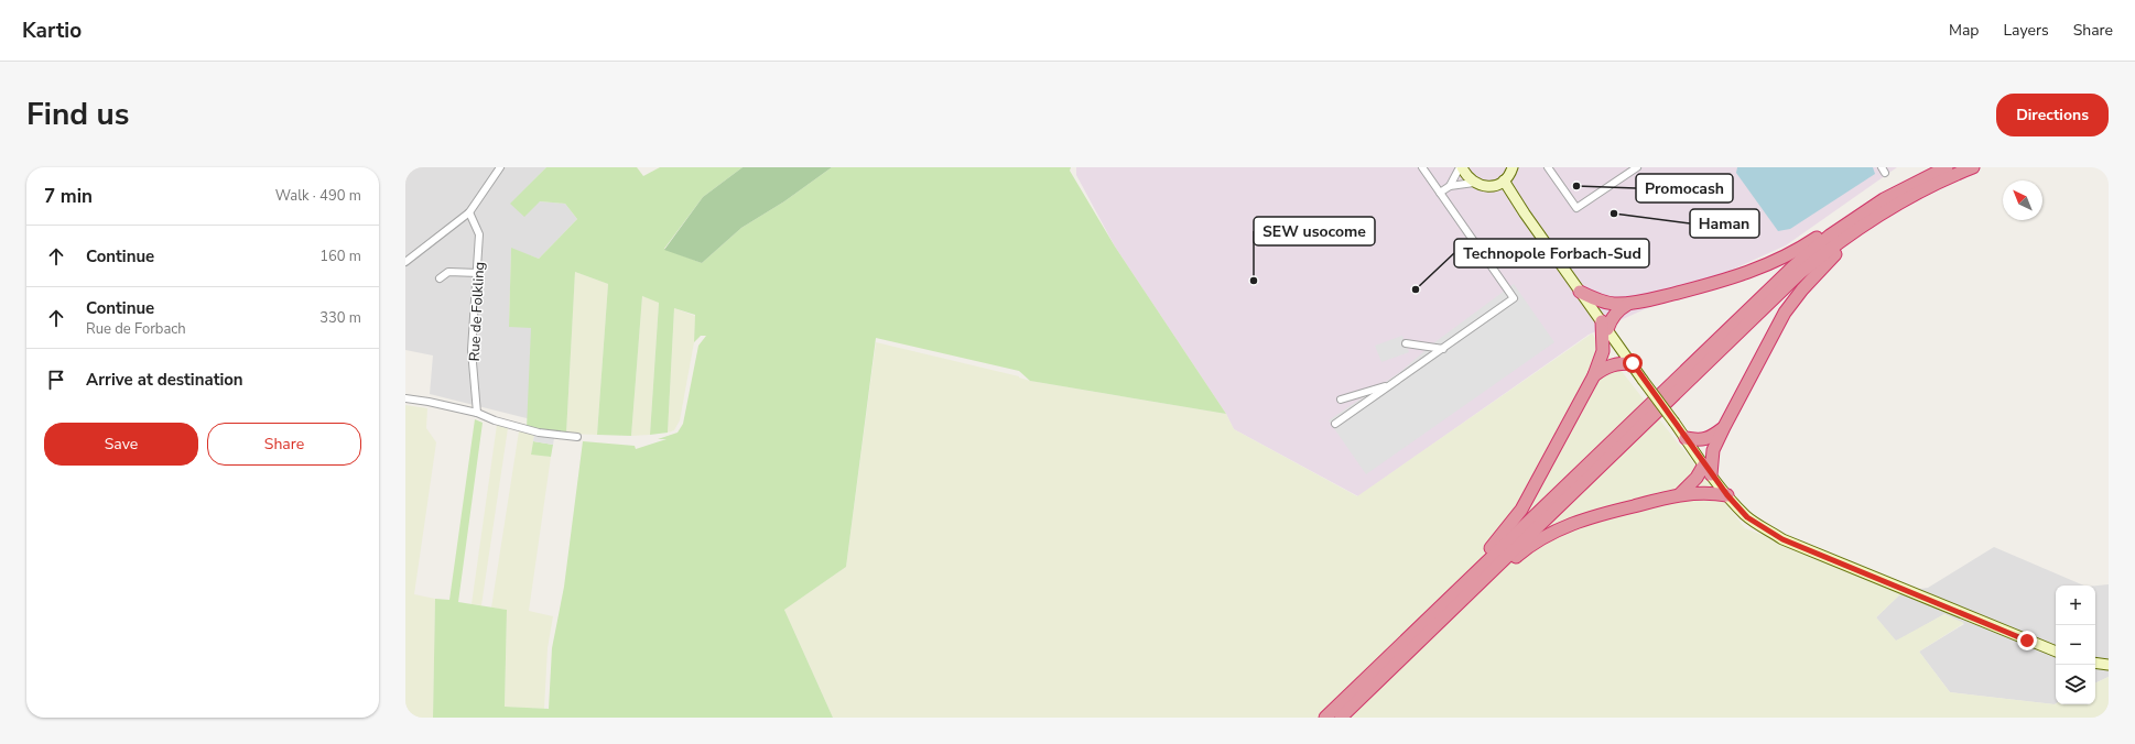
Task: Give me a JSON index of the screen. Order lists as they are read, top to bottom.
{
  "streets": {
    "street": ["Rue de Folkling"]
  },
  "places": [
    "Promocash",
    "Haman",
    "SEW usocome",
    "Technopole Forbach-Sud"
  ],
  "north": "top left",
  "page": {
    "header": "Kartio",
    "nav": ["Map", "Layers", "Share"],
    "title": "Find us",
    "buttons": [
      "Directions",
      ["Save", "Share"]
    ],
    "heading": ["7 min", "Walk · 490 m"],
    "list": [
      ["Continue", "160 m"],
      ["Continue", "Rue de Forbach", "330 m"],
      "Arrive at destination"
    ],
    "map_buttons": ["+", "−"]
  }
}
